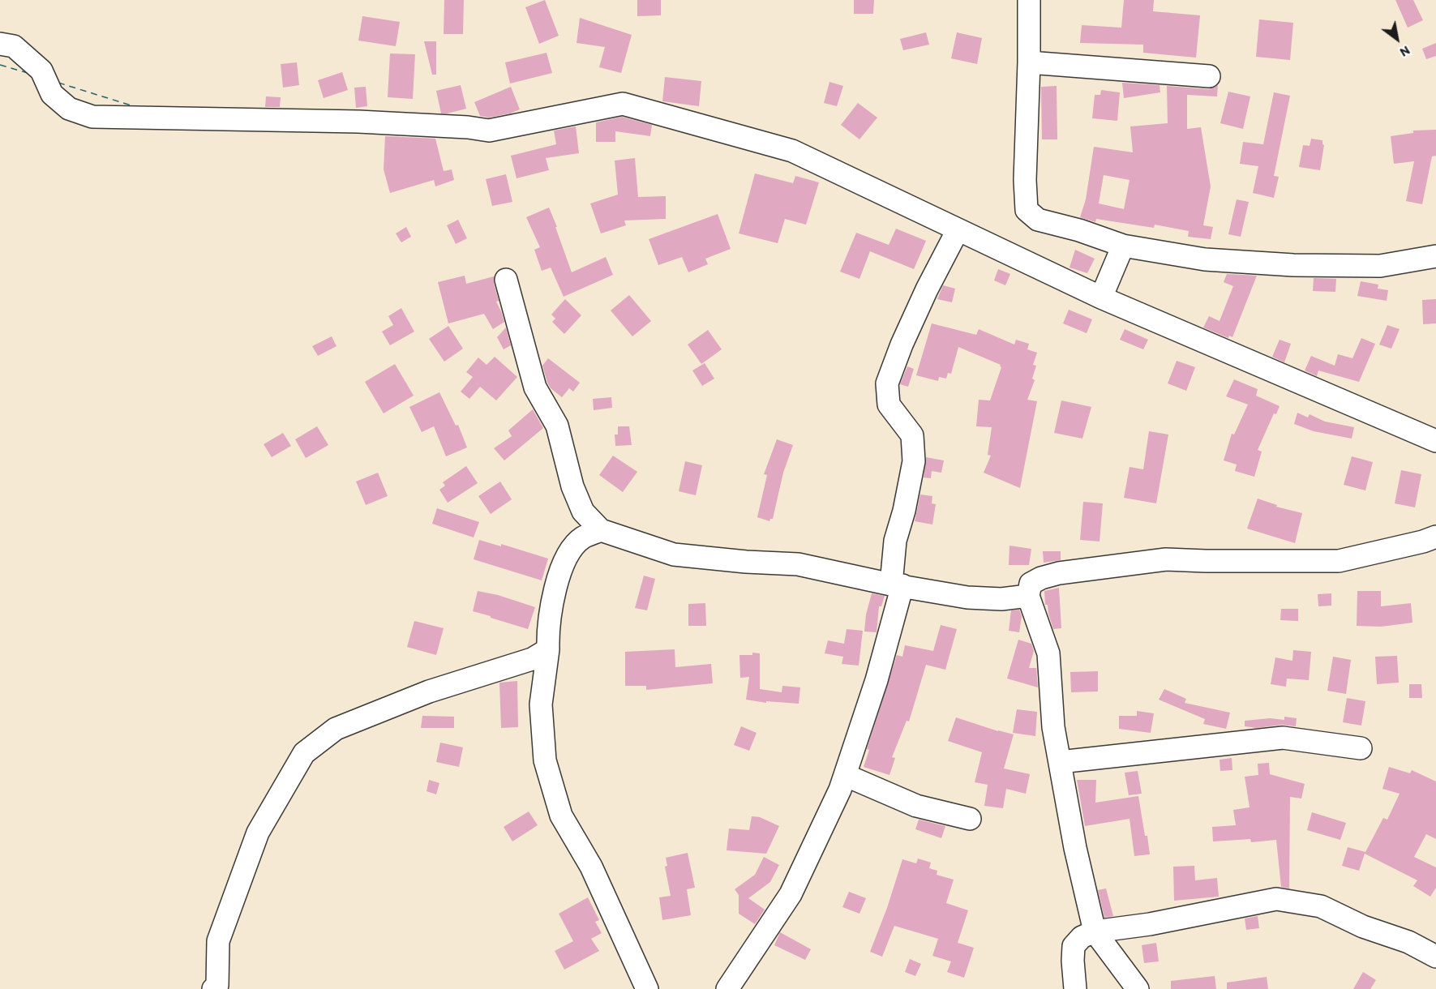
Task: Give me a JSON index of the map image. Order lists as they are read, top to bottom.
{
  "north": "bottom right"
}
